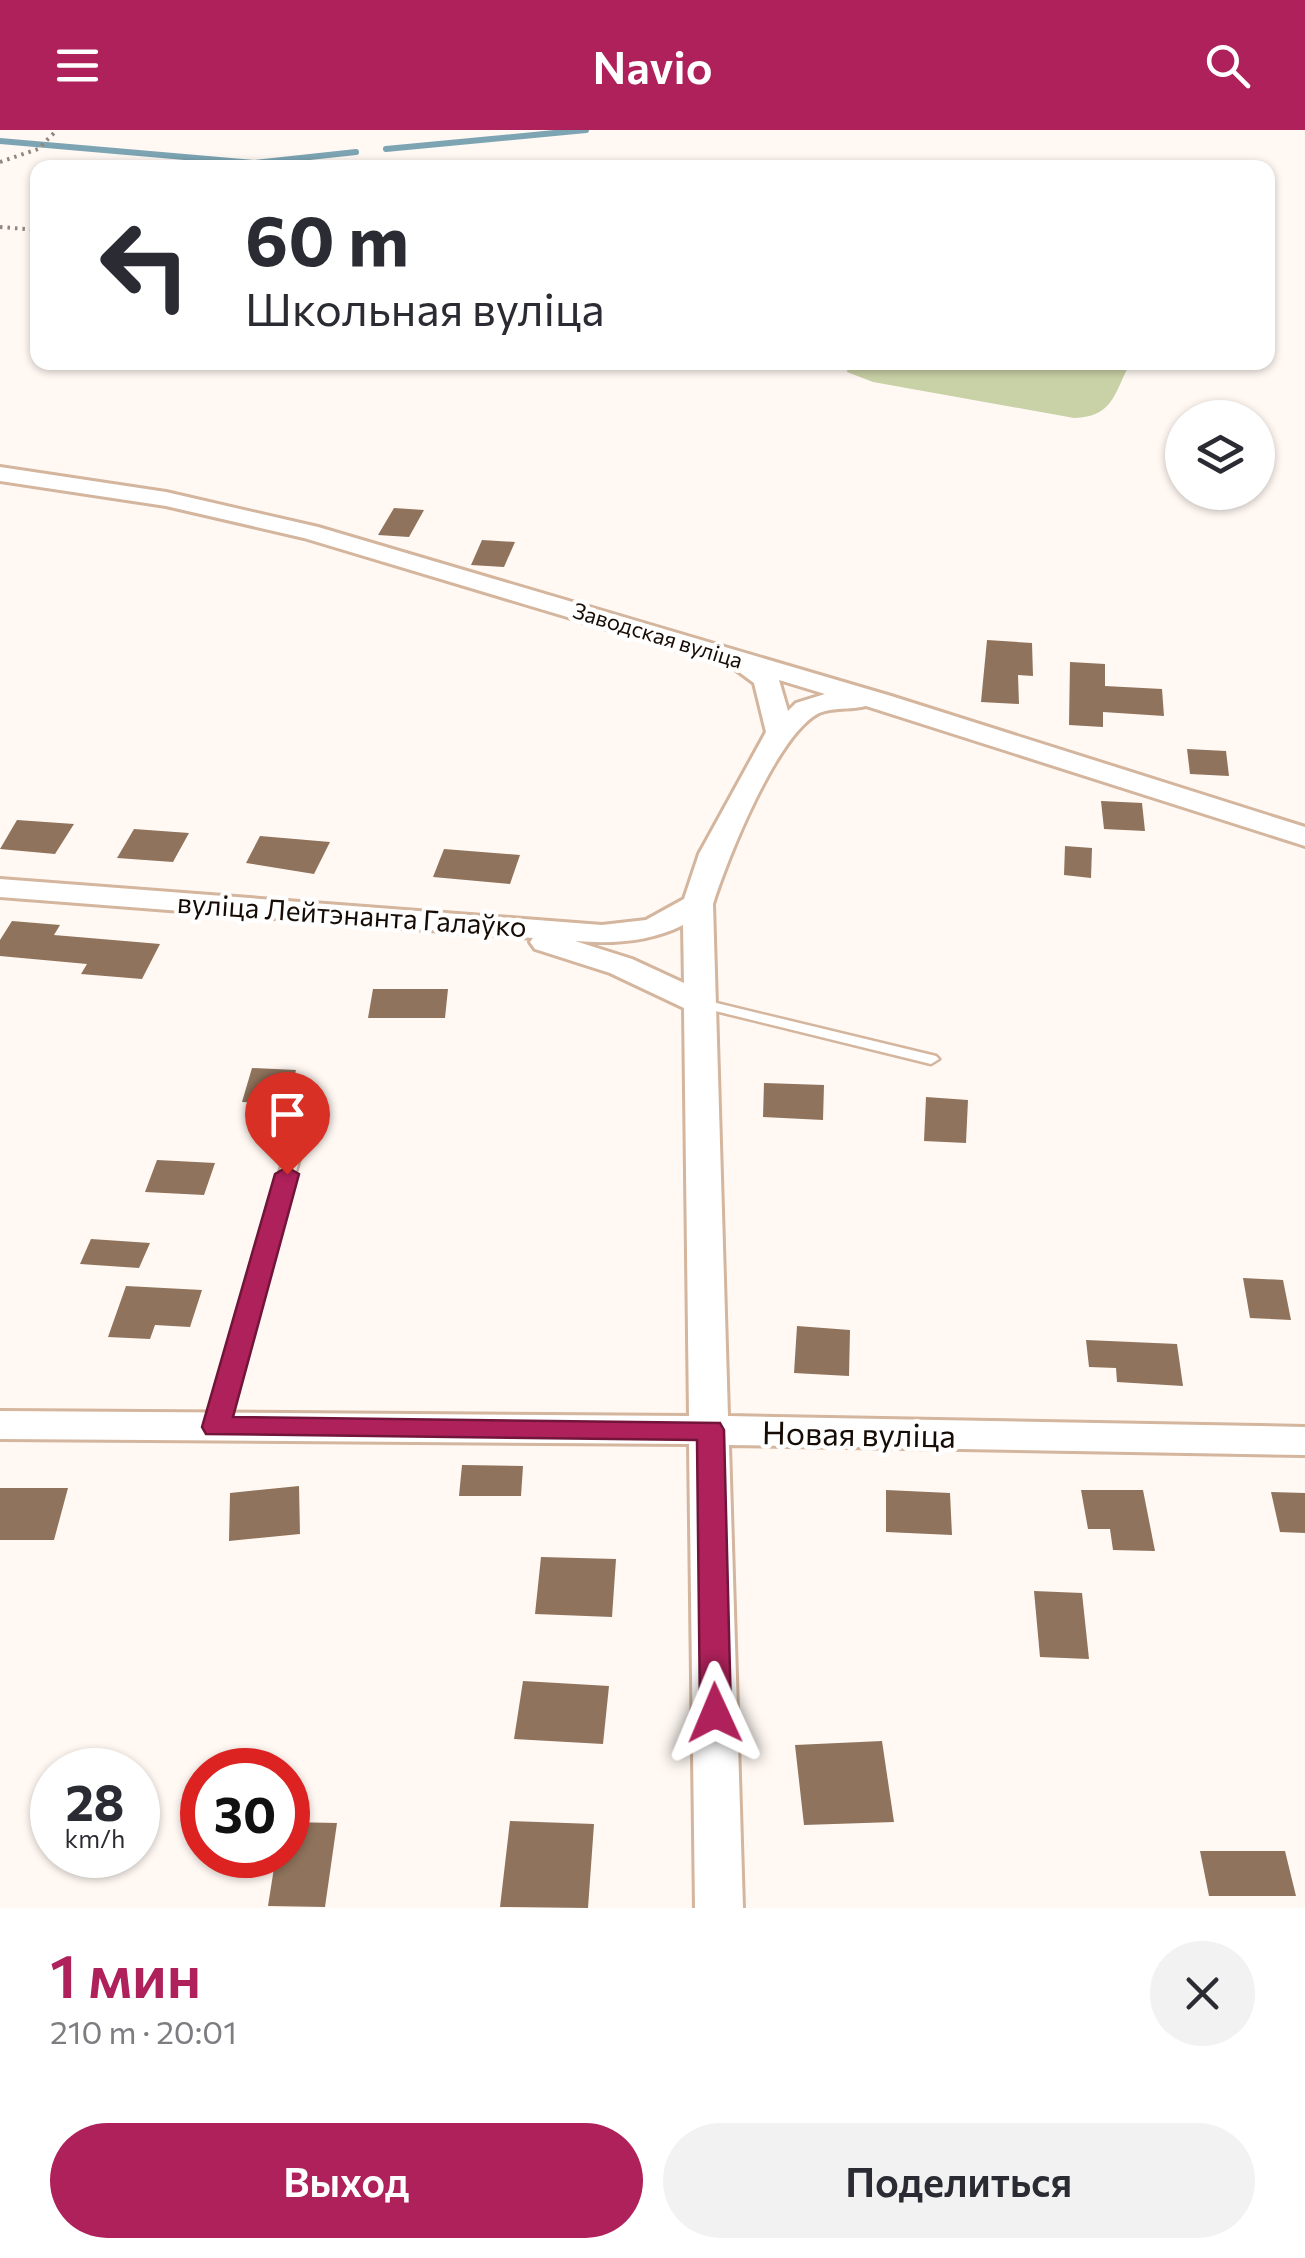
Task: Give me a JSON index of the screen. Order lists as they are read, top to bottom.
{
  "streets": {
    "street": ["Заводская вуліца", "вуліца Лейтэнанта Галаўко", "Новая вуліца"]
  },
  "page": {
    "header": "Navio",
    "turn": ["60 m", "Школьная вуліца"],
    "speed": "28 km/h",
    "limit": "30",
    "heading": ["1 мин", "210 m · 20:01"],
    "buttons": ["Выход", "Поделиться"]
  }
}
